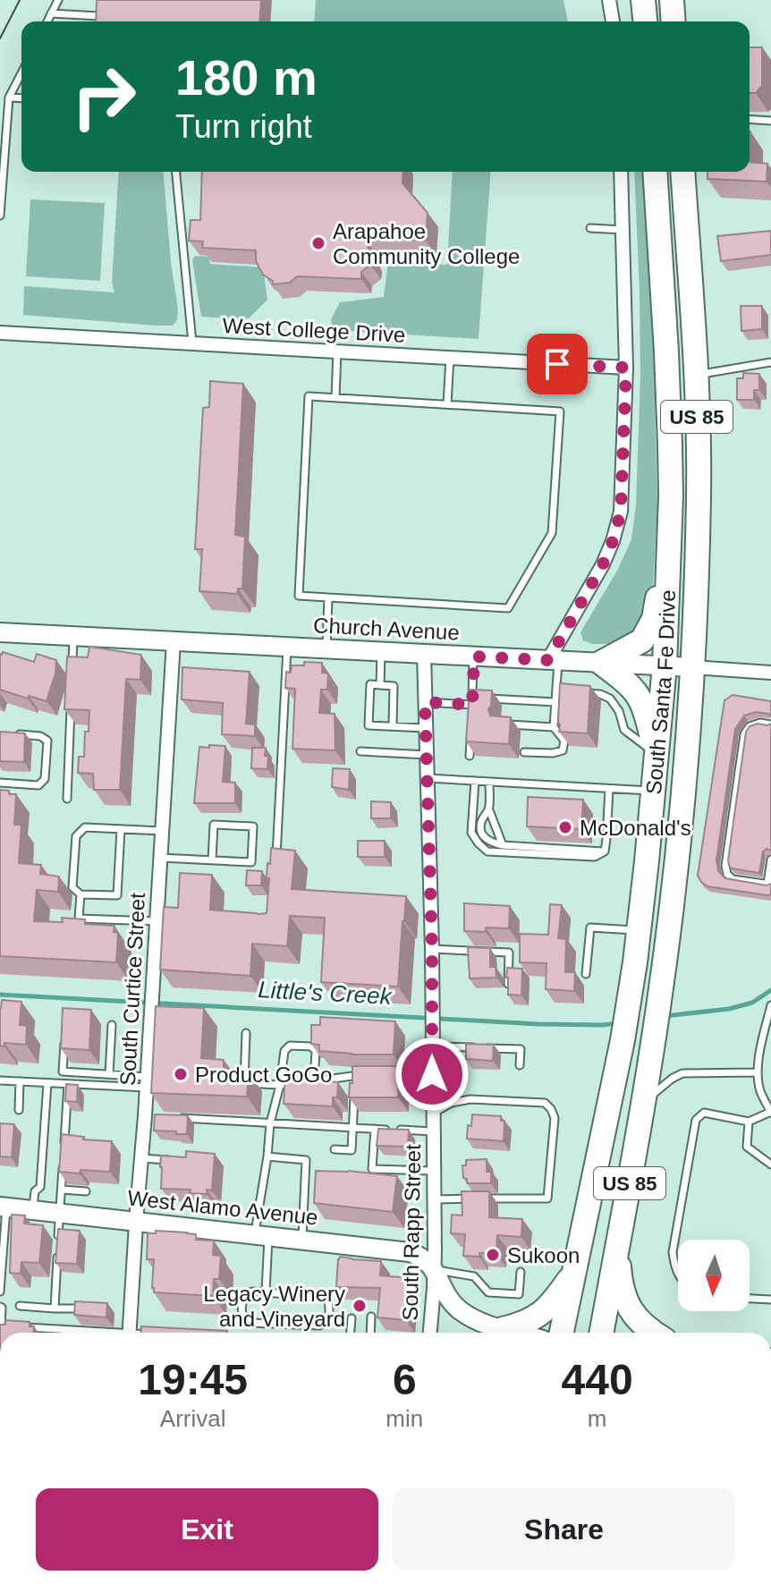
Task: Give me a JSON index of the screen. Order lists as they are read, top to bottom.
{
  "streets": {
    "highway": ["US 85", "South Santa Fe Drive"],
    "street": [
      "West College Drive",
      "Church Avenue",
      "South Curtice Street",
      "West Alamo Avenue",
      "South Rapp Street"
    ]
  },
  "crossings": [
    ["Church Avenue", "South Santa Fe Drive"],
    ["Church Avenue", "South Curtice Street"],
    ["Church Avenue", "South Rapp Street"],
    ["South Curtice Street", "West Alamo Avenue"],
    ["West Alamo Avenue", "South Rapp Street"]
  ],
  "water": ["Little's Creek"],
  "places": [
    "Arapahoe Community College",
    "McDonald's",
    "Product GoGo",
    "Sukoon",
    "Legacy Winery and Vineyard"
  ],
  "north": "bottom",
  "page": {
    "turn": ["180 m", "Turn right"],
    "eta": [
      "19:45",
      "Arrival",
      "6",
      "min",
      "440",
      "m"
    ],
    "buttons": ["Exit", "Share"]
  }
}
